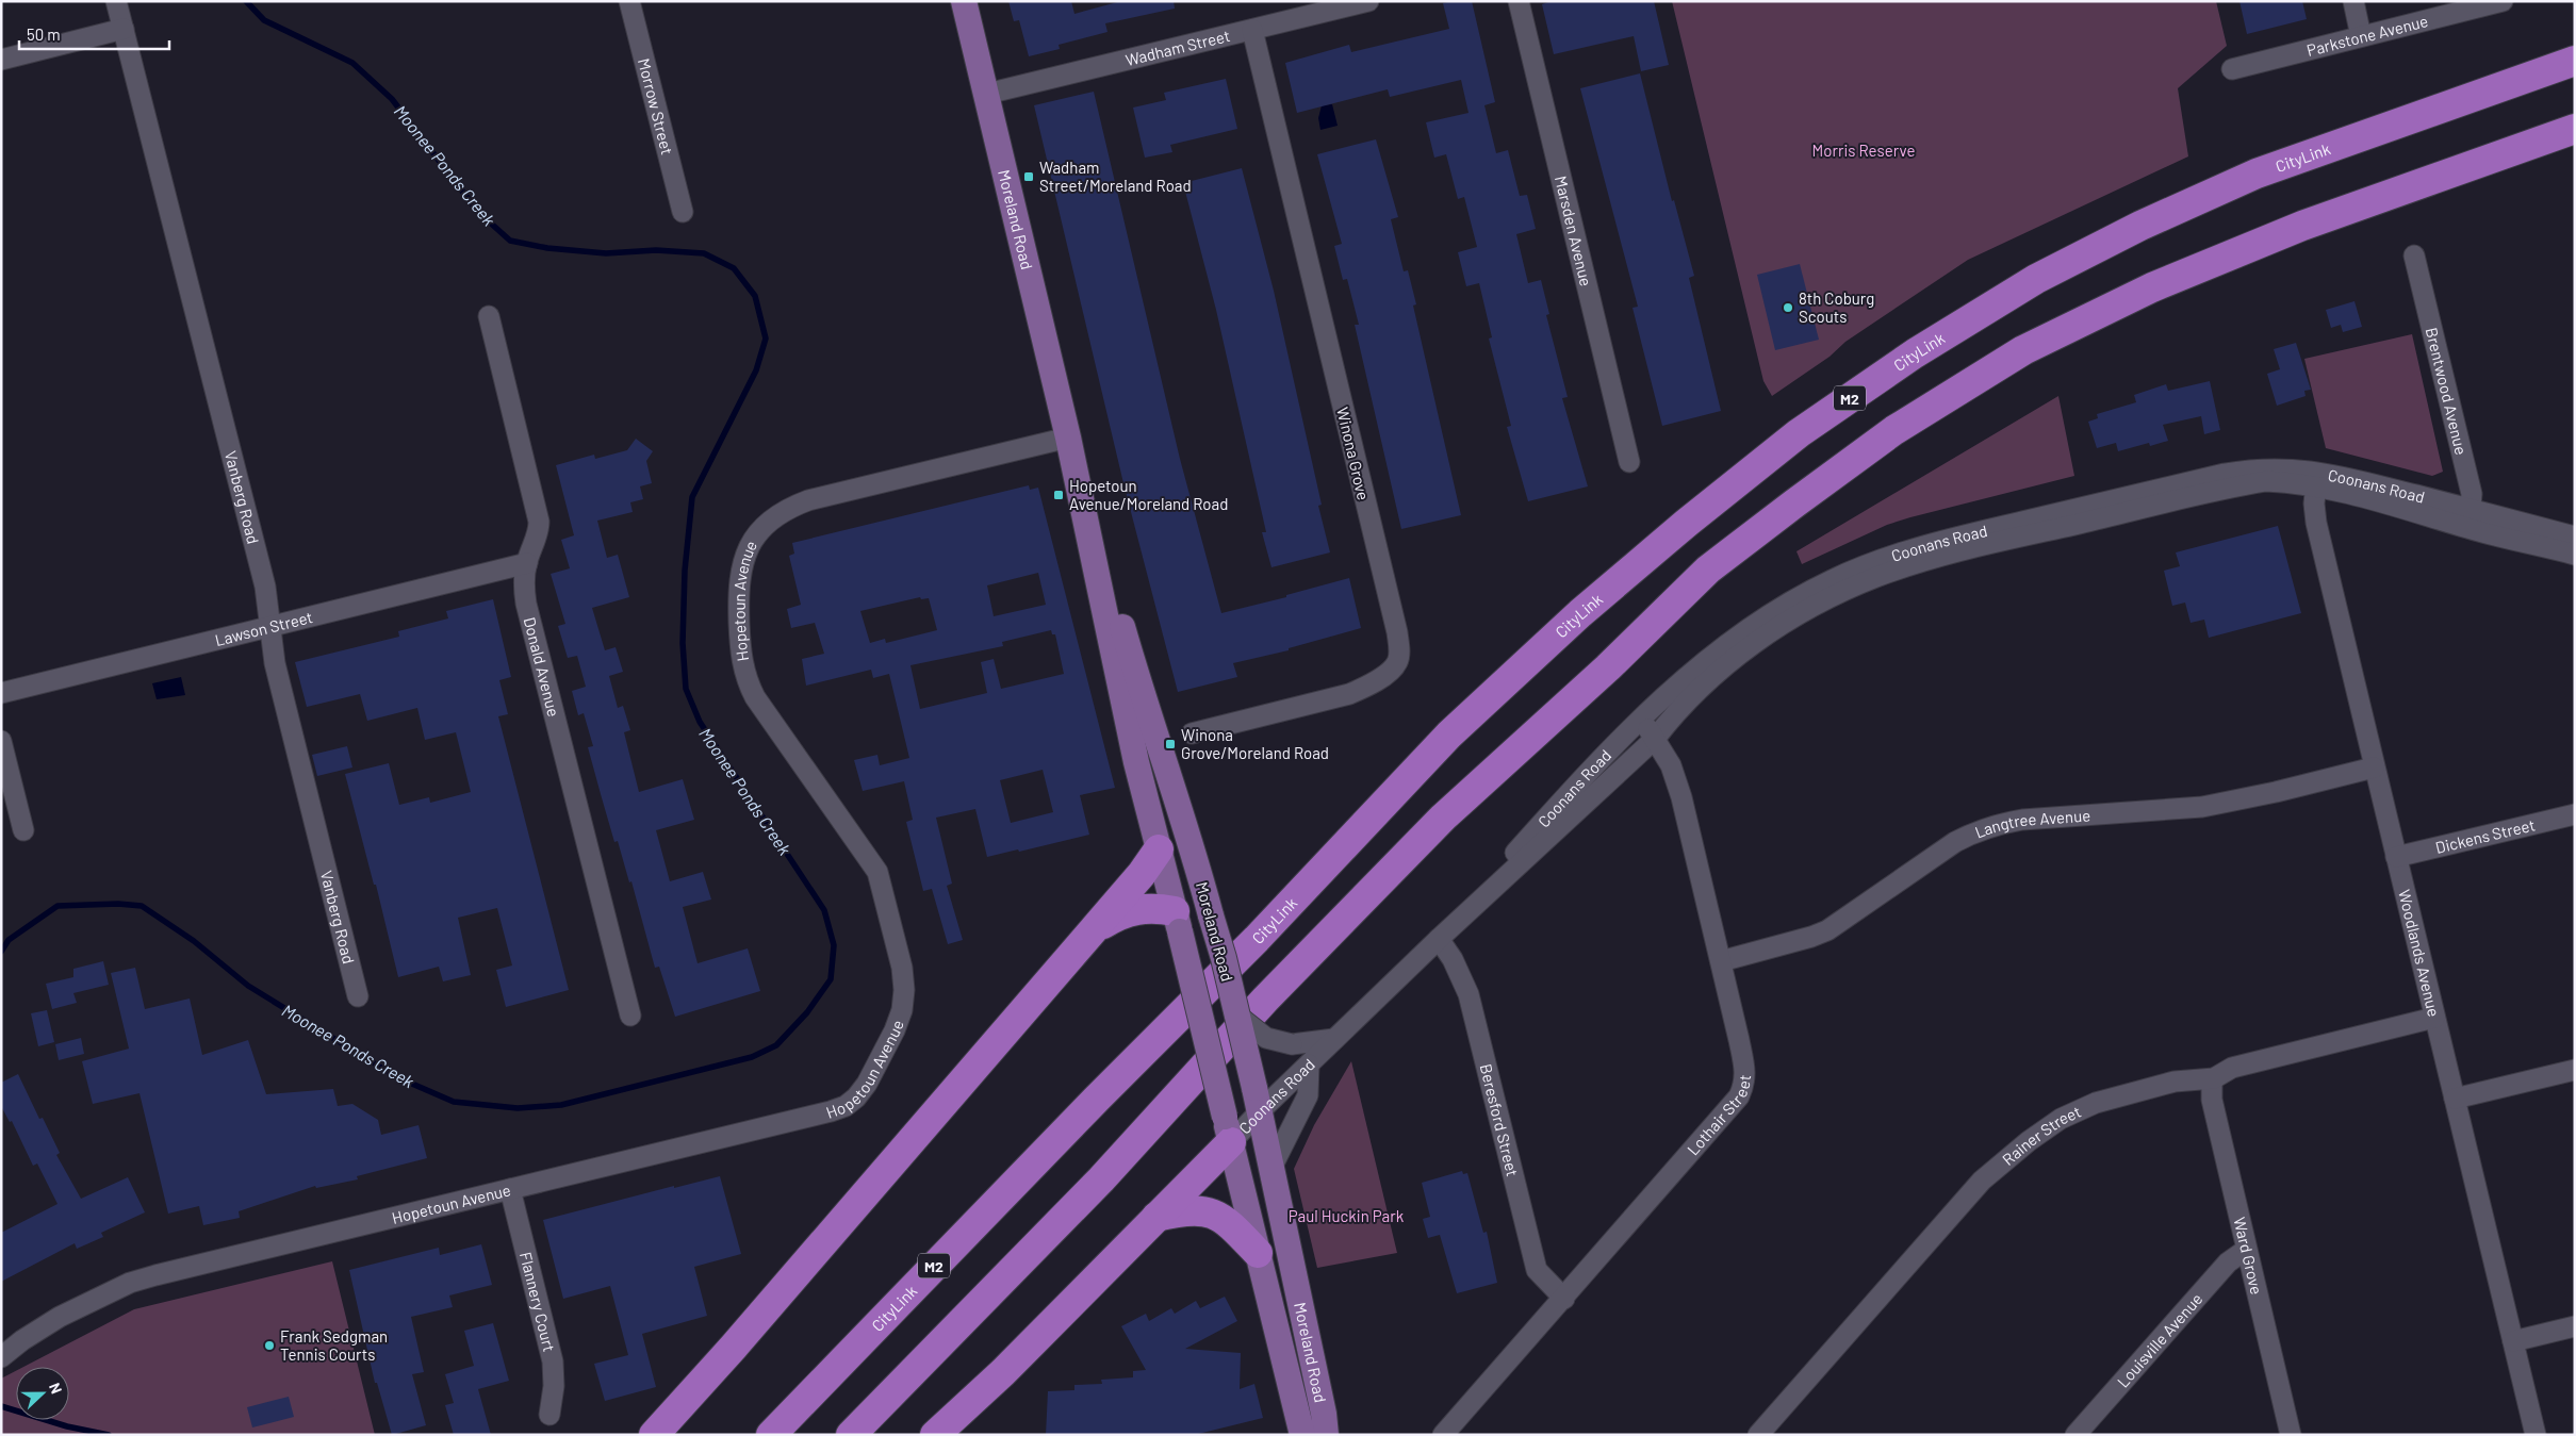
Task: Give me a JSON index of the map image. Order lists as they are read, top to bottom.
{
  "streets": {
    "highway": ["CityLink", "M2"],
    "main road": ["Moreland Road"],
    "street": [
      "Parkstone Avenue",
      "Wadham Street",
      "Morrow Street",
      "Marsden Avenue",
      "Brentwood Avenue",
      "Winona Grove",
      "Coonans Road",
      "Vanberg Road",
      "Hopetoun Avenue",
      "Lawson Street",
      "Donald Avenue",
      "Langtree Avenue",
      "Dickens Street",
      "Woodlands Avenue",
      "Lothair Street",
      "Beresford Street",
      "Rainer Street",
      "Ward Grove",
      "Flannery Court",
      "Louisville Avenue"
    ]
  },
  "crossings": [
    ["Wadham Street", "Moreland Road"],
    ["Wadham Street", "Winona Grove"],
    ["Moreland Road", "Coonans Road"],
    ["Moreland Road", "Hopetoun Avenue"],
    ["Brentwood Avenue", "Coonans Road"],
    ["Coonans Road", "Woodlands Avenue"],
    ["Coonans Road", "Lothair Street"],
    ["Coonans Road", "Beresford Street"],
    ["Vanberg Road", "Lawson Street"],
    ["Hopetoun Avenue", "Flannery Court"],
    ["Lawson Street", "Donald Avenue"],
    ["Langtree Avenue", "Woodlands Avenue"],
    ["Langtree Avenue", "Lothair Street"],
    ["Dickens Street", "Woodlands Avenue"],
    ["Woodlands Avenue", "Rainer Street"],
    ["Lothair Street", "Beresford Street"],
    ["Rainer Street", "Ward Grove"],
    ["Ward Grove", "Louisville Avenue"]
  ],
  "water": ["Moonee Ponds Creek"],
  "parks": ["Morris Reserve", "Paul Huckin Park"],
  "places": {
    "transit": ["Wadham Street/Moreland Road", "Hopetoun Avenue/Moreland Road", "Winona Grove/Moreland Road"],
    "other": ["8th Coburg Scouts", "Frank Sedgman Tennis Courts"]
  },
  "scale_bar": "50 m",
  "north": "right"
}
